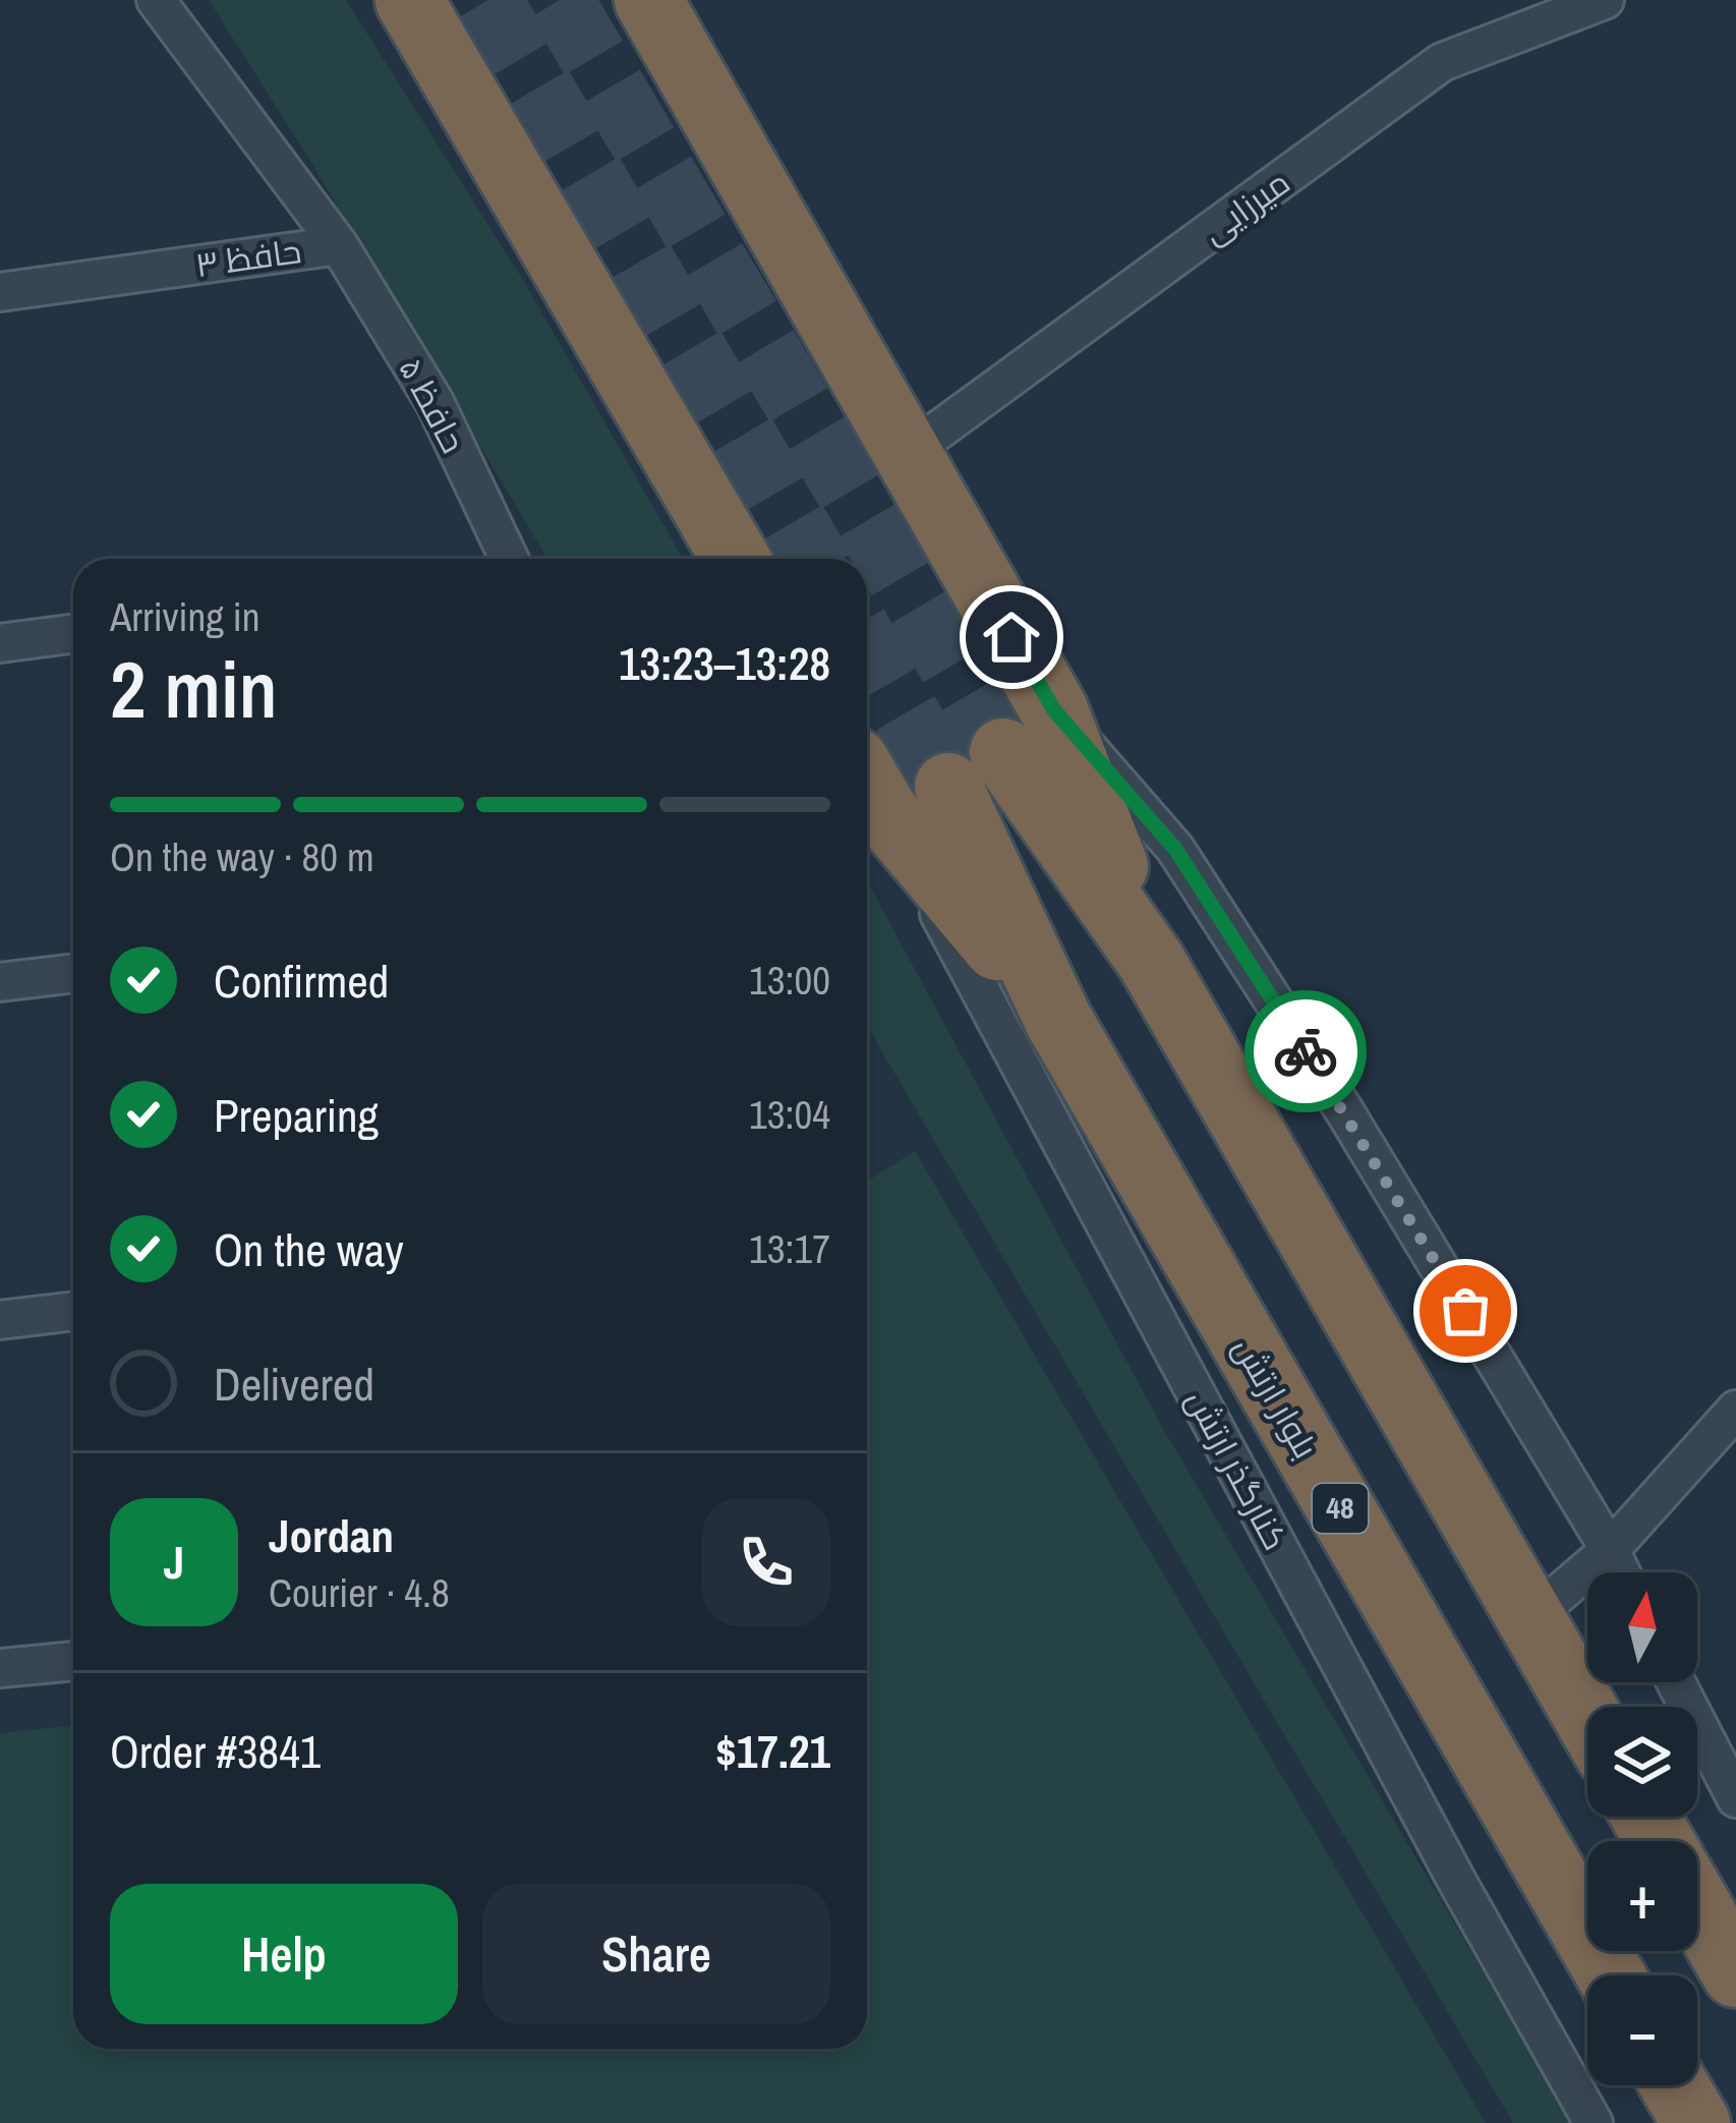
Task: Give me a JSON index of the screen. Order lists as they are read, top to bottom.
{
  "streets": {
    "highway": ["بلوار ارتش", "48"],
    "street": [
      "میرزایی",
      "حافظ ۳",
      "حافظ ۵",
      "کنارگذر ارتش"
    ]
  },
  "crossings": [
    ["حافظ ۳", "حافظ ۵"]
  ],
  "north": "top",
  "page": {
    "heading": ["2 min", "Arriving in", "13:23–13:28"],
    "panel": [
      "Jordan",
      "Courier · 4.8",
      "Order #3841",
      "$17.21"
    ],
    "bar": "On the way · 80 m",
    "list": [
      ["Confirmed", "13:00"],
      ["Preparing", "13:04"],
      ["On the way", "13:17"],
      "Delivered"
    ],
    "round": "J",
    "map_buttons": ["+", "−"],
    "buttons": ["Help", "Share"]
  }
}
